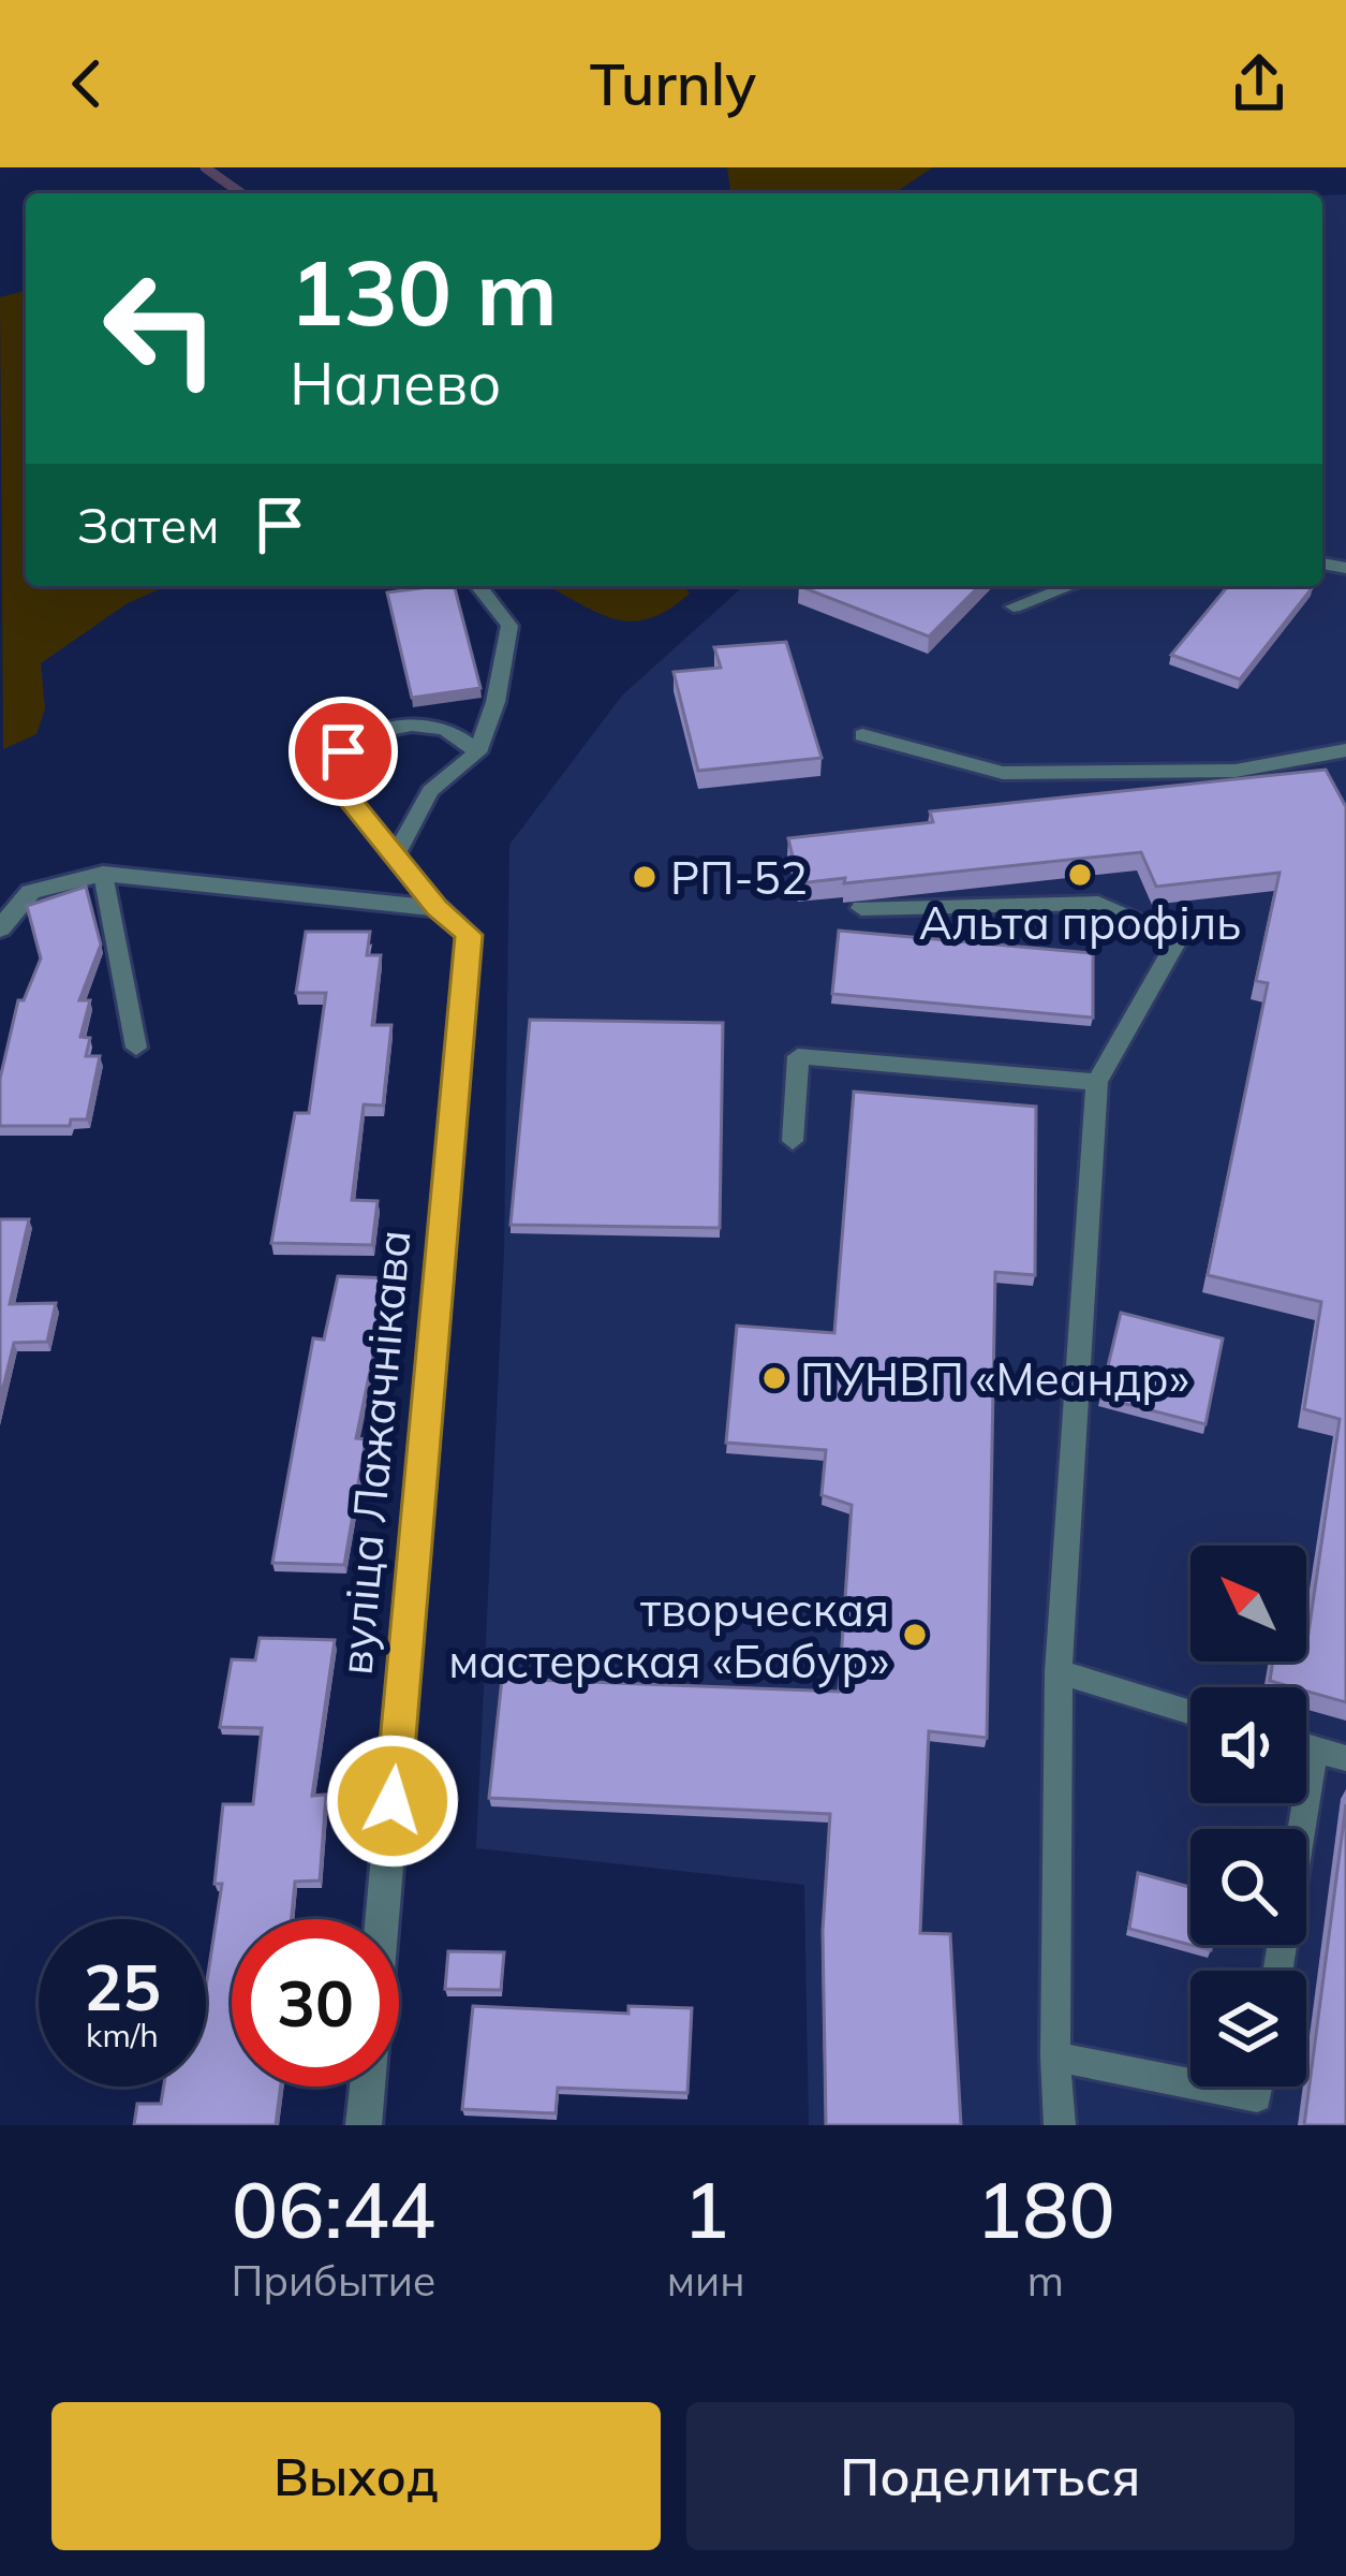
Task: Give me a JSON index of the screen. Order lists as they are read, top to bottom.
{
  "streets": {
    "street": ["вуліца Лажачнікава"]
  },
  "places": [
    "Альта профіль",
    "РП-52",
    "ПУНВП «Меандр»",
    "творческая мастерская «Бабур»"
  ],
  "north": "top left",
  "page": {
    "header": "Turnly",
    "turn": ["130 m", "Налево"],
    "then": "Затем",
    "speed": "25 km/h",
    "limit": "30",
    "eta": [
      "06:44",
      "Прибытие",
      "1",
      "мин",
      "180",
      "m"
    ],
    "buttons": ["Выход", "Поделиться"]
  }
}
